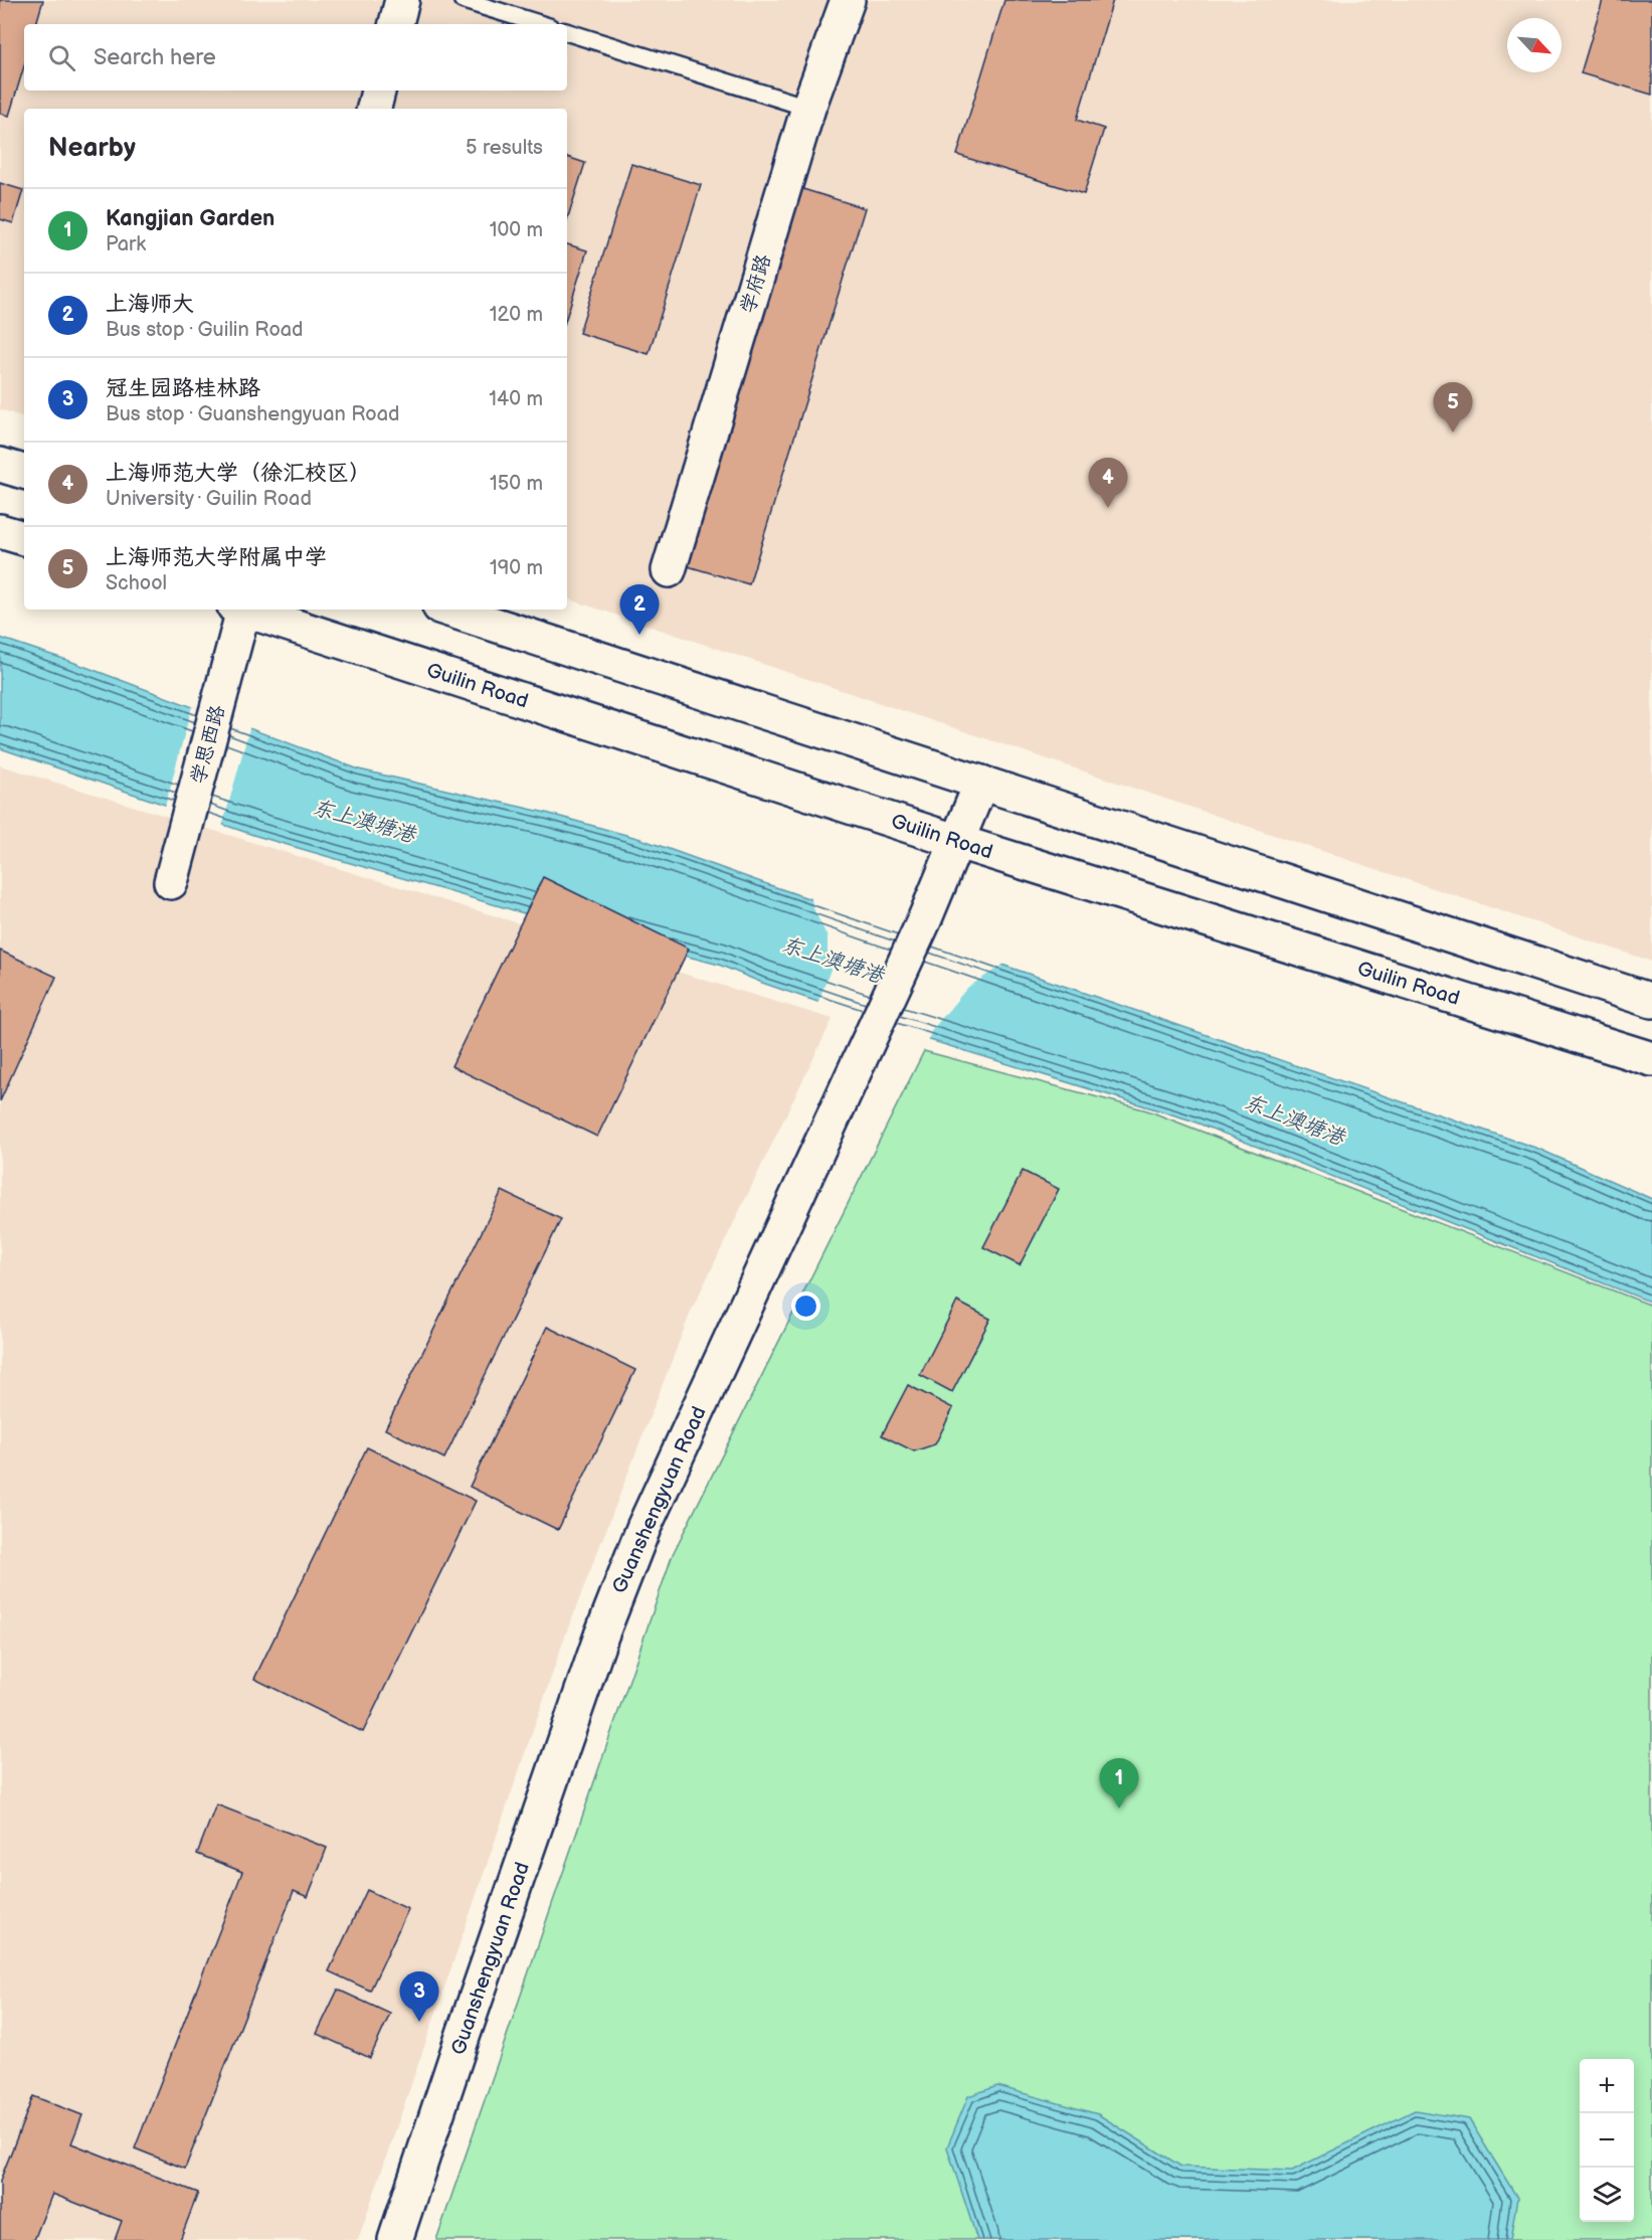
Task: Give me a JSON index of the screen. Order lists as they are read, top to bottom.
{
  "streets": {
    "main road": [
      "学府路",
      "Guilin Road",
      "学思西路",
      "Guanshengyuan Road"
    ]
  },
  "crossings": [
    ["Guilin Road", "Guanshengyuan Road"]
  ],
  "water": ["东上澳塘港"],
  "north": "bottom right",
  "page": {
    "search": "Search here",
    "heading": ["Nearby", "5 results"],
    "list": [
      {
        "mark": "1",
        "name": "Kangjian Garden",
        "note": "Park",
        "value": "100 m"
      },
      {
        "mark": "2",
        "name": "上海师大",
        "note": "Bus stop · Guilin Road",
        "value": "120 m"
      },
      {
        "mark": "3",
        "name": "冠生园路桂林路",
        "note": "Bus stop · Guanshengyuan Road",
        "value": "140 m"
      },
      {
        "mark": "4",
        "name": "上海师范大学（徐汇校区）",
        "note": "University · Guilin Road",
        "value": "150 m"
      },
      {
        "mark": "5",
        "name": "上海师范大学附属中学",
        "note": "School",
        "value": "190 m"
      }
    ],
    "pins": [
      "5",
      "4",
      "2",
      "1",
      "3"
    ],
    "map_buttons": ["+", "−"]
  }
}
